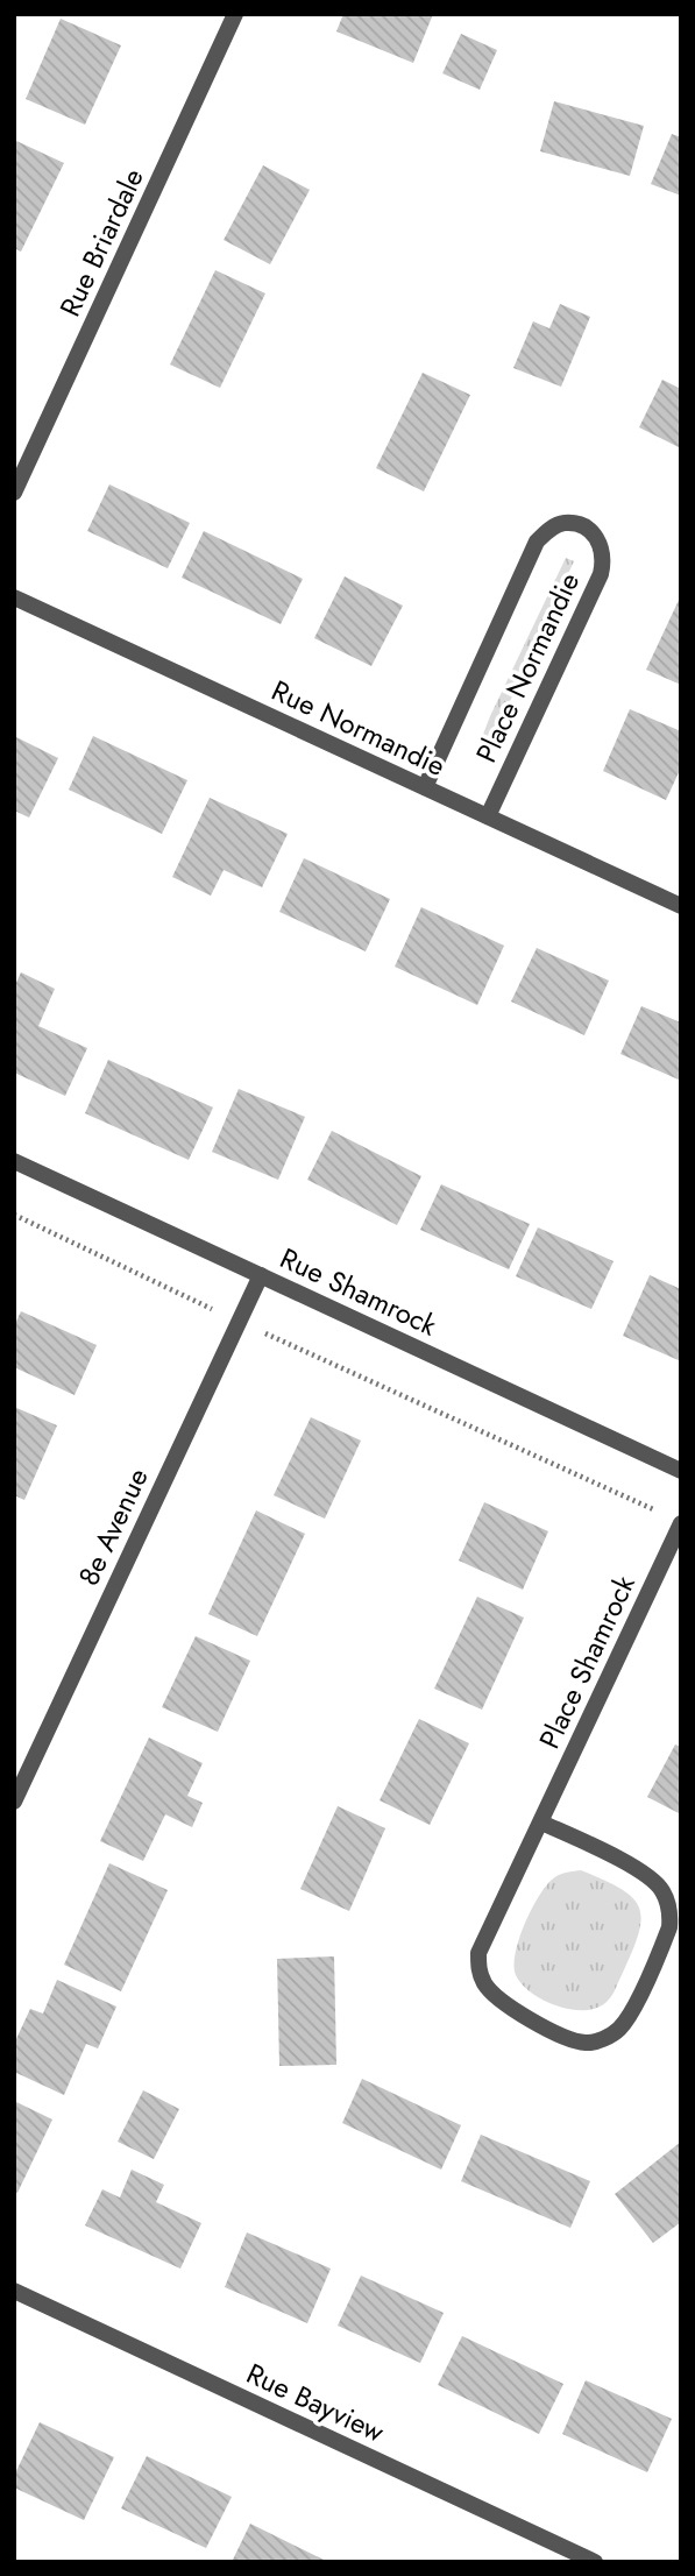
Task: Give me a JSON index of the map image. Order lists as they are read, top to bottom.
{
  "streets": {
    "street": [
      "Rue Briardale",
      "Place Normandie",
      "Rue Normandie",
      "Rue Shamrock",
      "8e Avenue",
      "Place Shamrock",
      "Rue Bayview"
    ]
  },
  "crossings": [
    ["Place Normandie", "Rue Normandie"],
    ["Rue Shamrock", "8e Avenue"]
  ]
}
